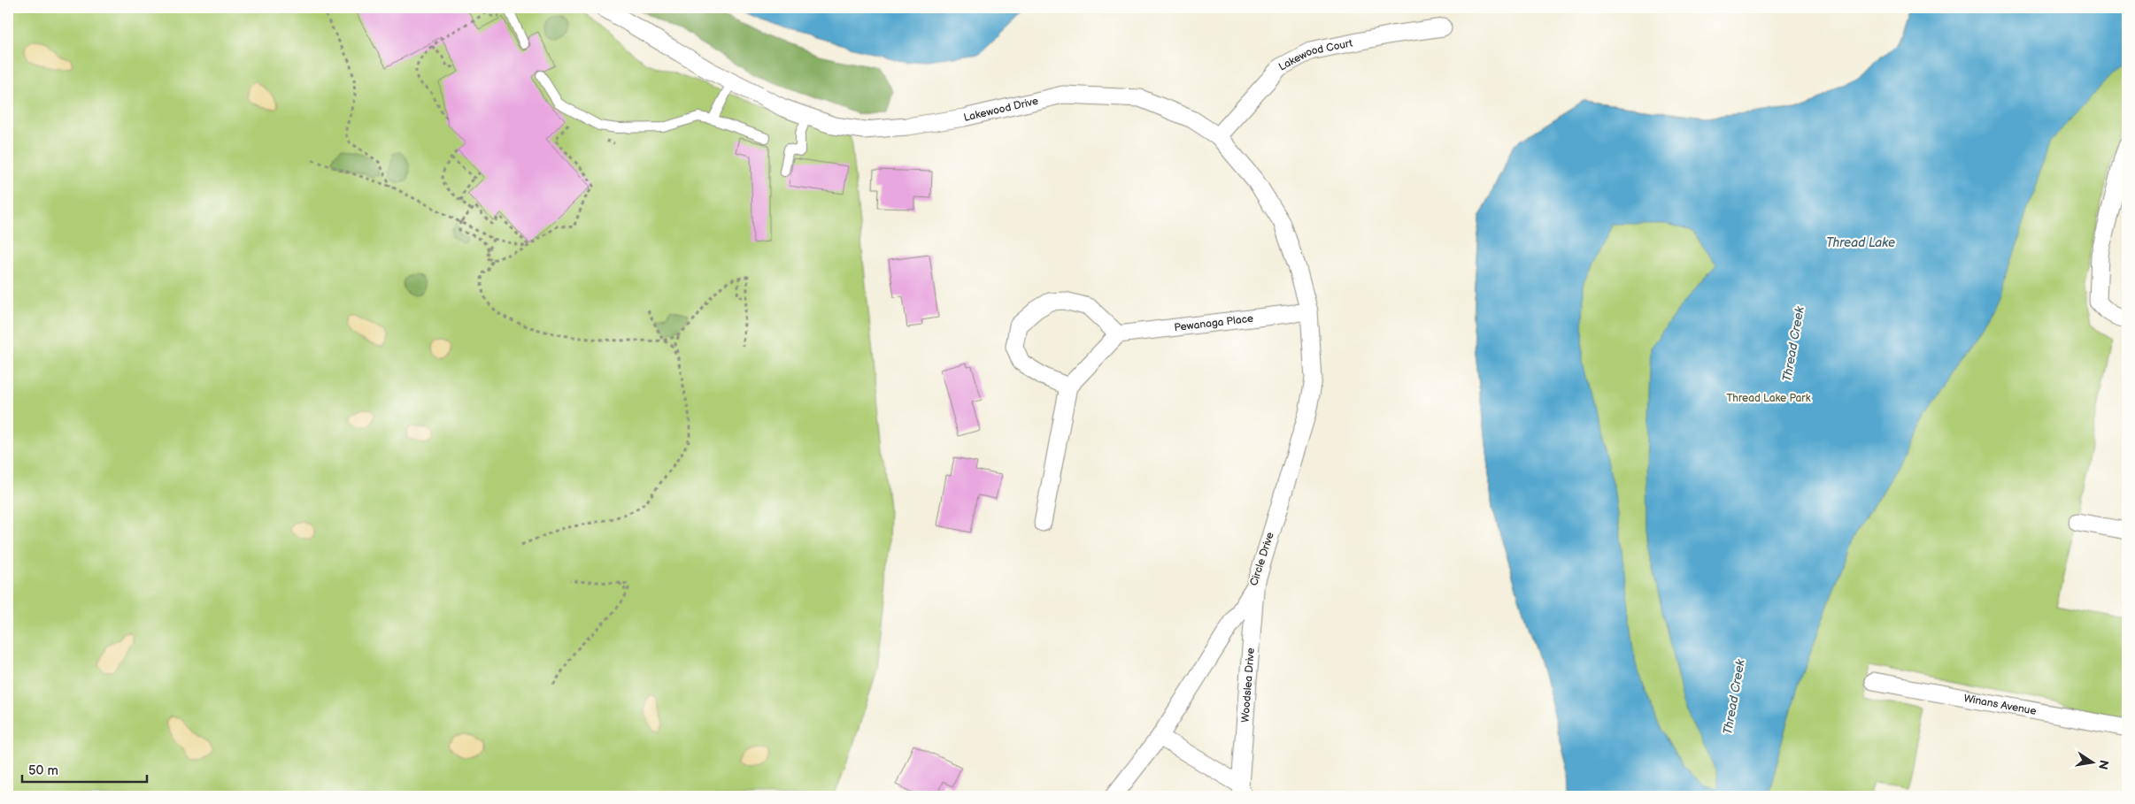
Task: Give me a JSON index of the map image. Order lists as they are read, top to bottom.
{
  "streets": {
    "street": [
      "Lakewood Court",
      "Lakewood Drive",
      "Pewanaga Place",
      "Circle Drive",
      "Woodslea Drive",
      "Winans Avenue"
    ]
  },
  "crossings": [
    ["Lakewood Court", "Lakewood Drive"],
    ["Lakewood Drive", "Pewanaga Place"],
    ["Lakewood Drive", "Circle Drive"],
    ["Pewanaga Place", "Circle Drive"],
    ["Circle Drive", "Woodslea Drive"]
  ],
  "water": ["Thread Lake", "Thread Creek"],
  "parks": ["Thread Lake Park"],
  "scale_bar": "50 m",
  "north": "right"
}
